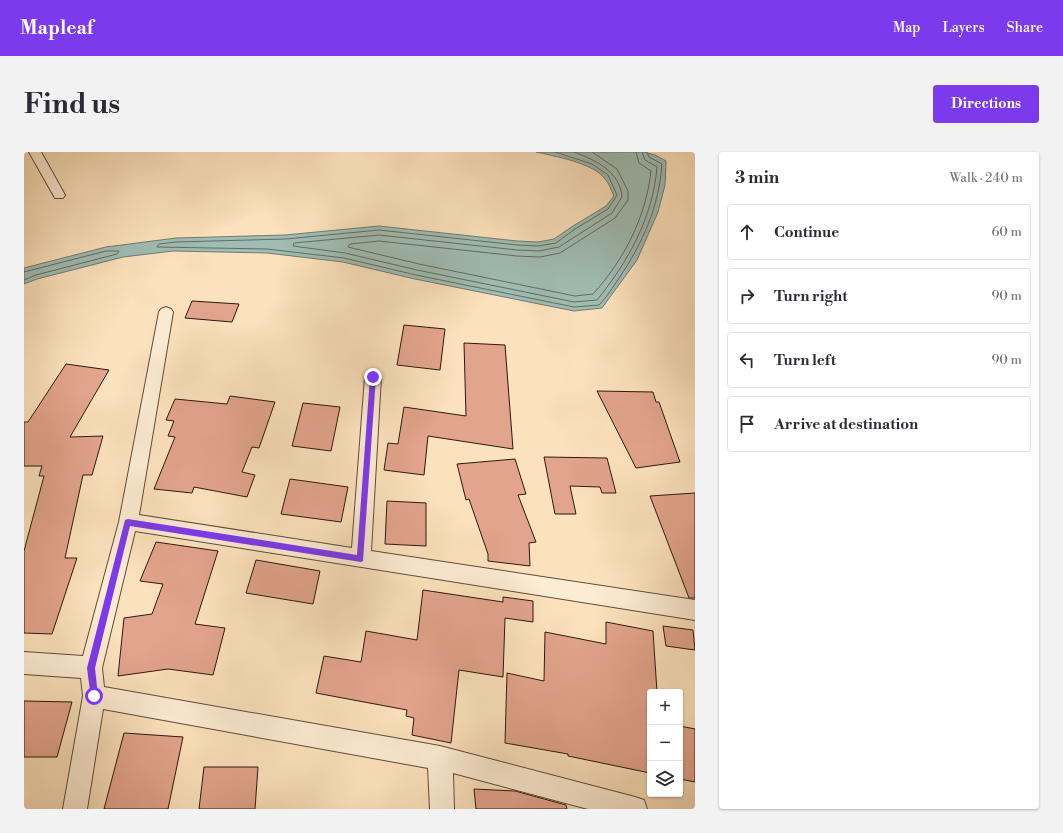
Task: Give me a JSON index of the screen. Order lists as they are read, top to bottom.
{
  "page": {
    "header": "Mapleaf",
    "nav": ["Map", "Layers", "Share"],
    "buttons": "Directions",
    "title": "Find us",
    "heading": ["3 min", "Walk · 240 m"],
    "list": [
      ["Continue", "60 m"],
      ["Turn right", "90 m"],
      ["Turn left", "90 m"],
      "Arrive at destination"
    ],
    "map_buttons": ["+", "−"]
  }
}
